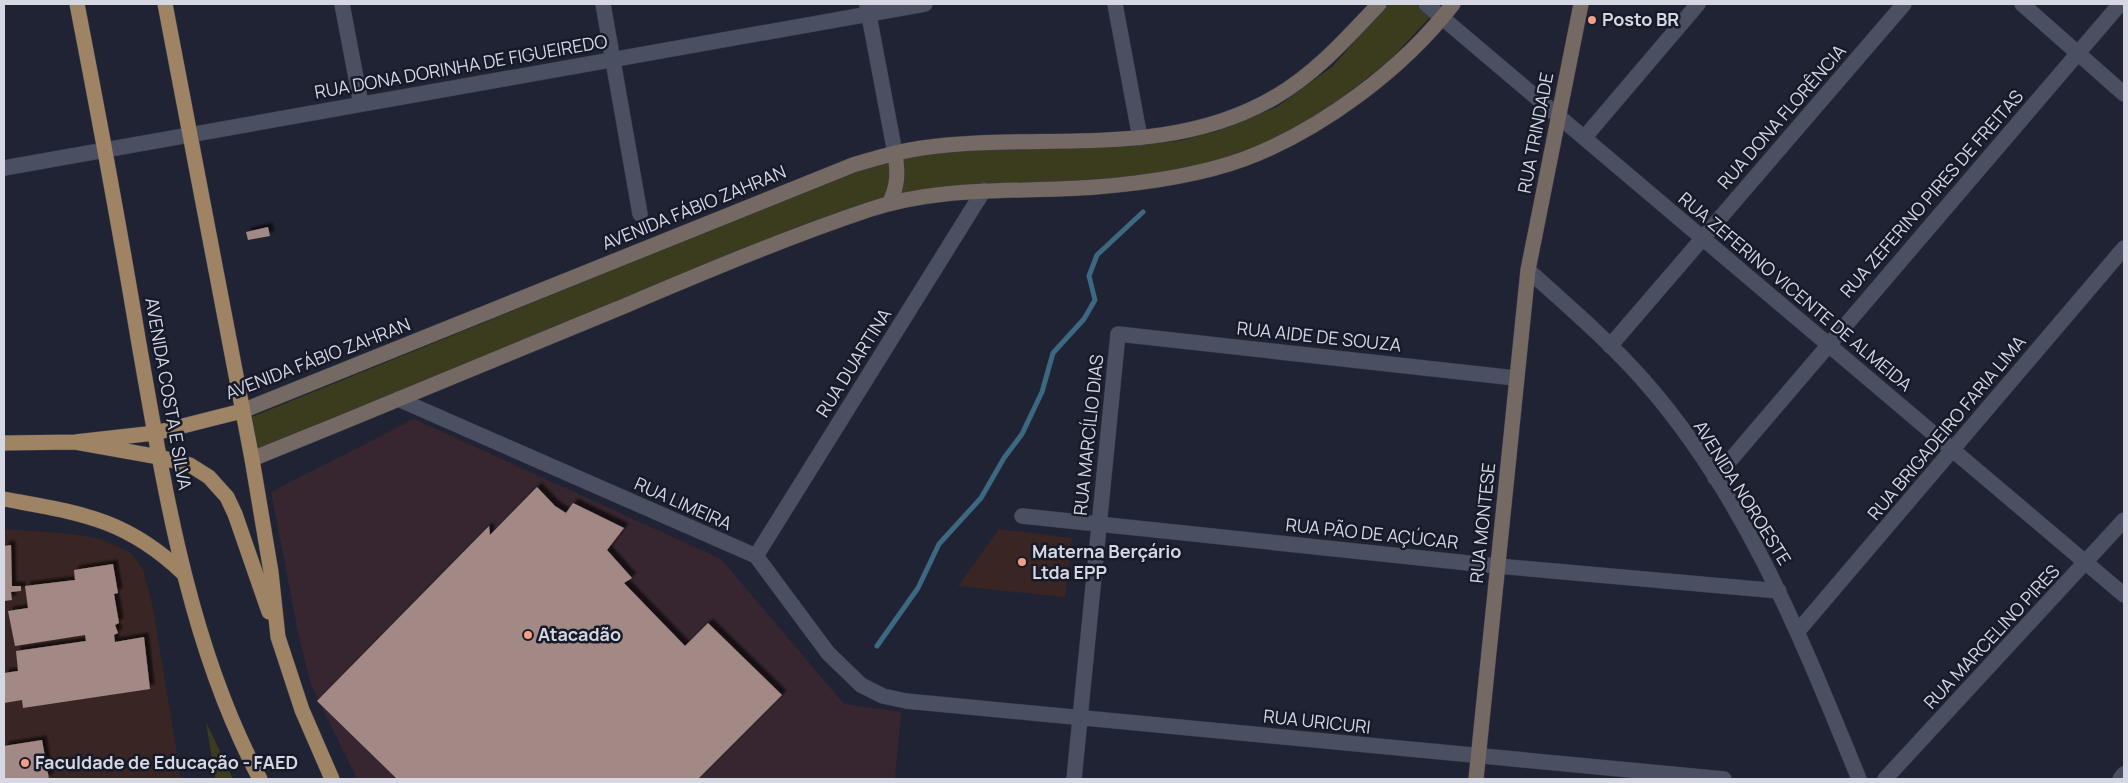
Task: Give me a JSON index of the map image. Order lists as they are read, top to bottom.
{
  "streets": {
    "main road": [
      "RUA TRINDADE",
      "AVENIDA FÁBIO ZAHRAN",
      "AVENIDA COSTA E SILVA",
      "RUA MONTESE"
    ],
    "street": [
      "RUA DONA DORINHA DE FIGUEIREDO",
      "RUA DONA FLORÊNCIA",
      "RUA ZEFERINO PIRES DE FREITAS",
      "RUA ZEFERINO VICENTE DE ALMEIDA",
      "RUA AIDE DE SOUZA",
      "RUA DUARTINA",
      "RUA BRIGADEIRO FARIA LIMA",
      "RUA MARCÍLIO DIAS",
      "AVENIDA NOROESTE",
      "RUA LIMEIRA",
      "RUA PÃO DE AÇÚCAR",
      "RUA MARCELINO PIRES",
      "RUA URICURI"
    ]
  },
  "crossings": [
    ["RUA DONA DORINHA DE FIGUEIREDO", "AVENIDA COSTA E SILVA"],
    ["RUA DONA FLORÊNCIA", "RUA ZEFERINO VICENTE DE ALMEIDA"],
    ["RUA DONA FLORÊNCIA", "AVENIDA NOROESTE"],
    ["RUA TRINDADE", "RUA ZEFERINO VICENTE DE ALMEIDA"],
    ["RUA TRINDADE", "AVENIDA NOROESTE"],
    ["RUA TRINDADE", "RUA MONTESE"],
    ["RUA ZEFERINO PIRES DE FREITAS", "RUA ZEFERINO VICENTE DE ALMEIDA"],
    ["RUA ZEFERINO PIRES DE FREITAS", "AVENIDA NOROESTE"],
    ["AVENIDA FÁBIO ZAHRAN", "AVENIDA COSTA E SILVA"],
    ["RUA ZEFERINO VICENTE DE ALMEIDA", "RUA BRIGADEIRO FARIA LIMA"],
    ["RUA ZEFERINO VICENTE DE ALMEIDA", "RUA MARCELINO PIRES"],
    ["RUA AIDE DE SOUZA", "RUA MARCÍLIO DIAS"],
    ["RUA AIDE DE SOUZA", "RUA MONTESE"],
    ["RUA DUARTINA", "RUA LIMEIRA"],
    ["RUA BRIGADEIRO FARIA LIMA", "AVENIDA NOROESTE"],
    ["RUA MARCÍLIO DIAS", "RUA PÃO DE AÇÚCAR"],
    ["RUA MARCÍLIO DIAS", "RUA URICURI"],
    ["AVENIDA NOROESTE", "RUA MONTESE"],
    ["AVENIDA NOROESTE", "RUA PÃO DE AÇÚCAR"],
    ["RUA LIMEIRA", "RUA URICURI"],
    ["RUA MONTESE", "RUA PÃO DE AÇÚCAR"],
    ["RUA MONTESE", "RUA URICURI"]
  ],
  "places": [
    "Posto BR",
    "Materna Berçário Ltda EPP",
    "Atacadão",
    "Faculdade de Educação - FAED"
  ]
}
